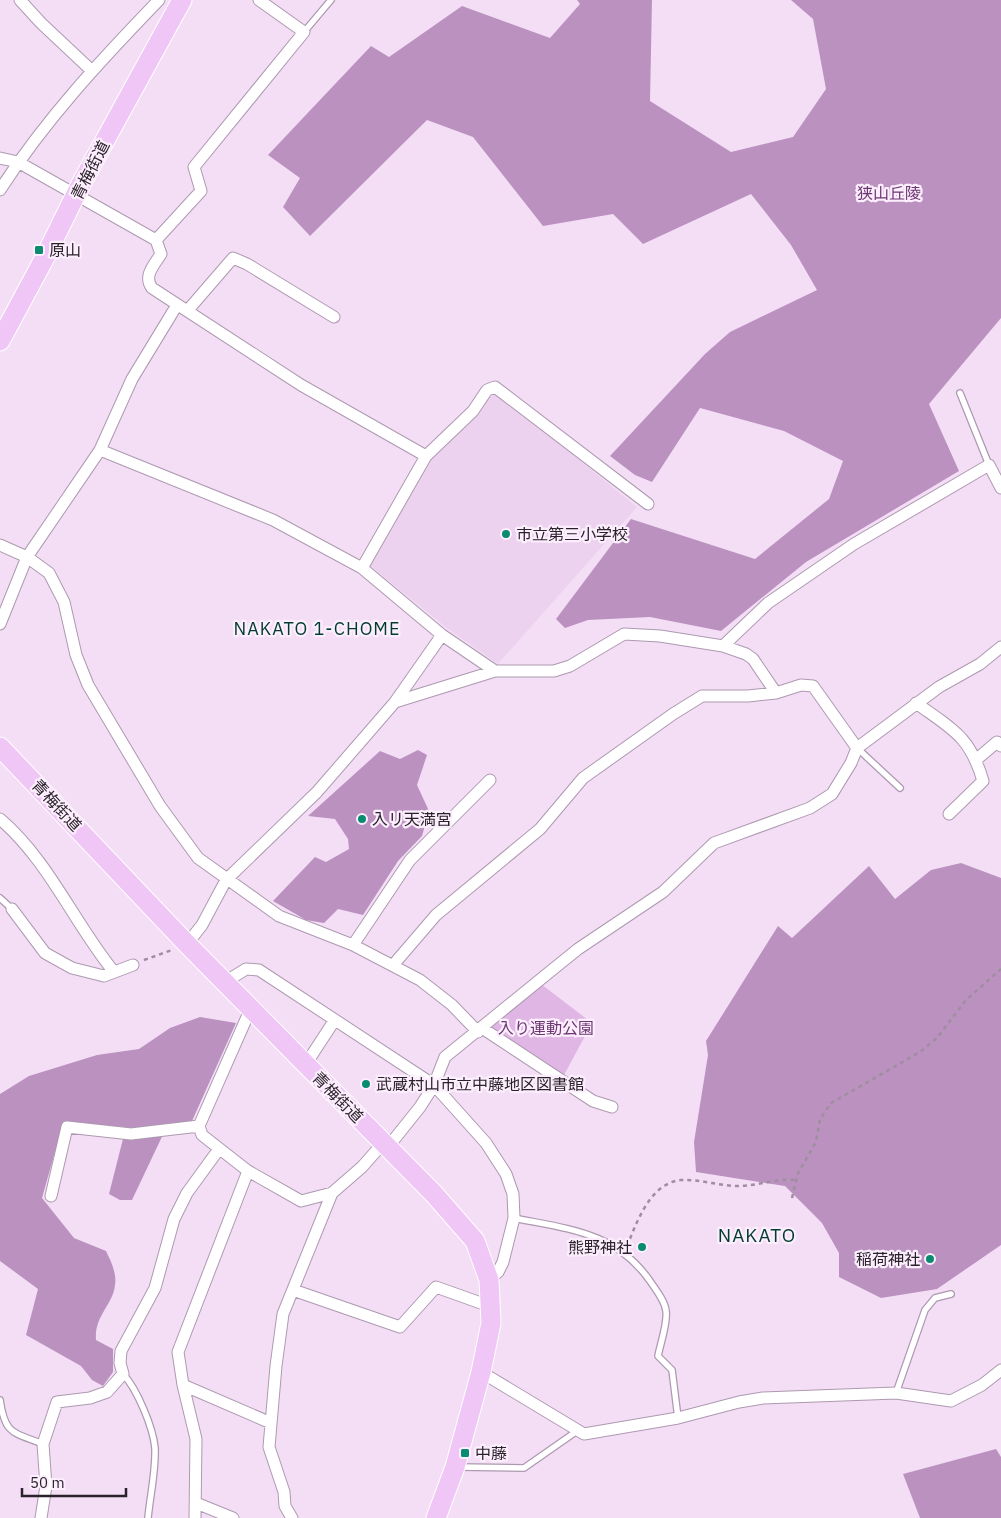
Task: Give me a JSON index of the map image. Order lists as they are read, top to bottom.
{
  "streets": {
    "main road": ["青梅街道"]
  },
  "districts": ["NAKATO 1-CHOME", "NAKATO"],
  "parks": ["狭山丘陵", "入り運動公園"],
  "places": {
    "transit": ["原山", "中藤"],
    "other": [
      "市立第三小学校",
      "入リ天満宮",
      "武蔵村山市立中藤地区図書館",
      "熊野神社",
      "稲荷神社"
    ]
  },
  "scale_bar": "50 m"
}
